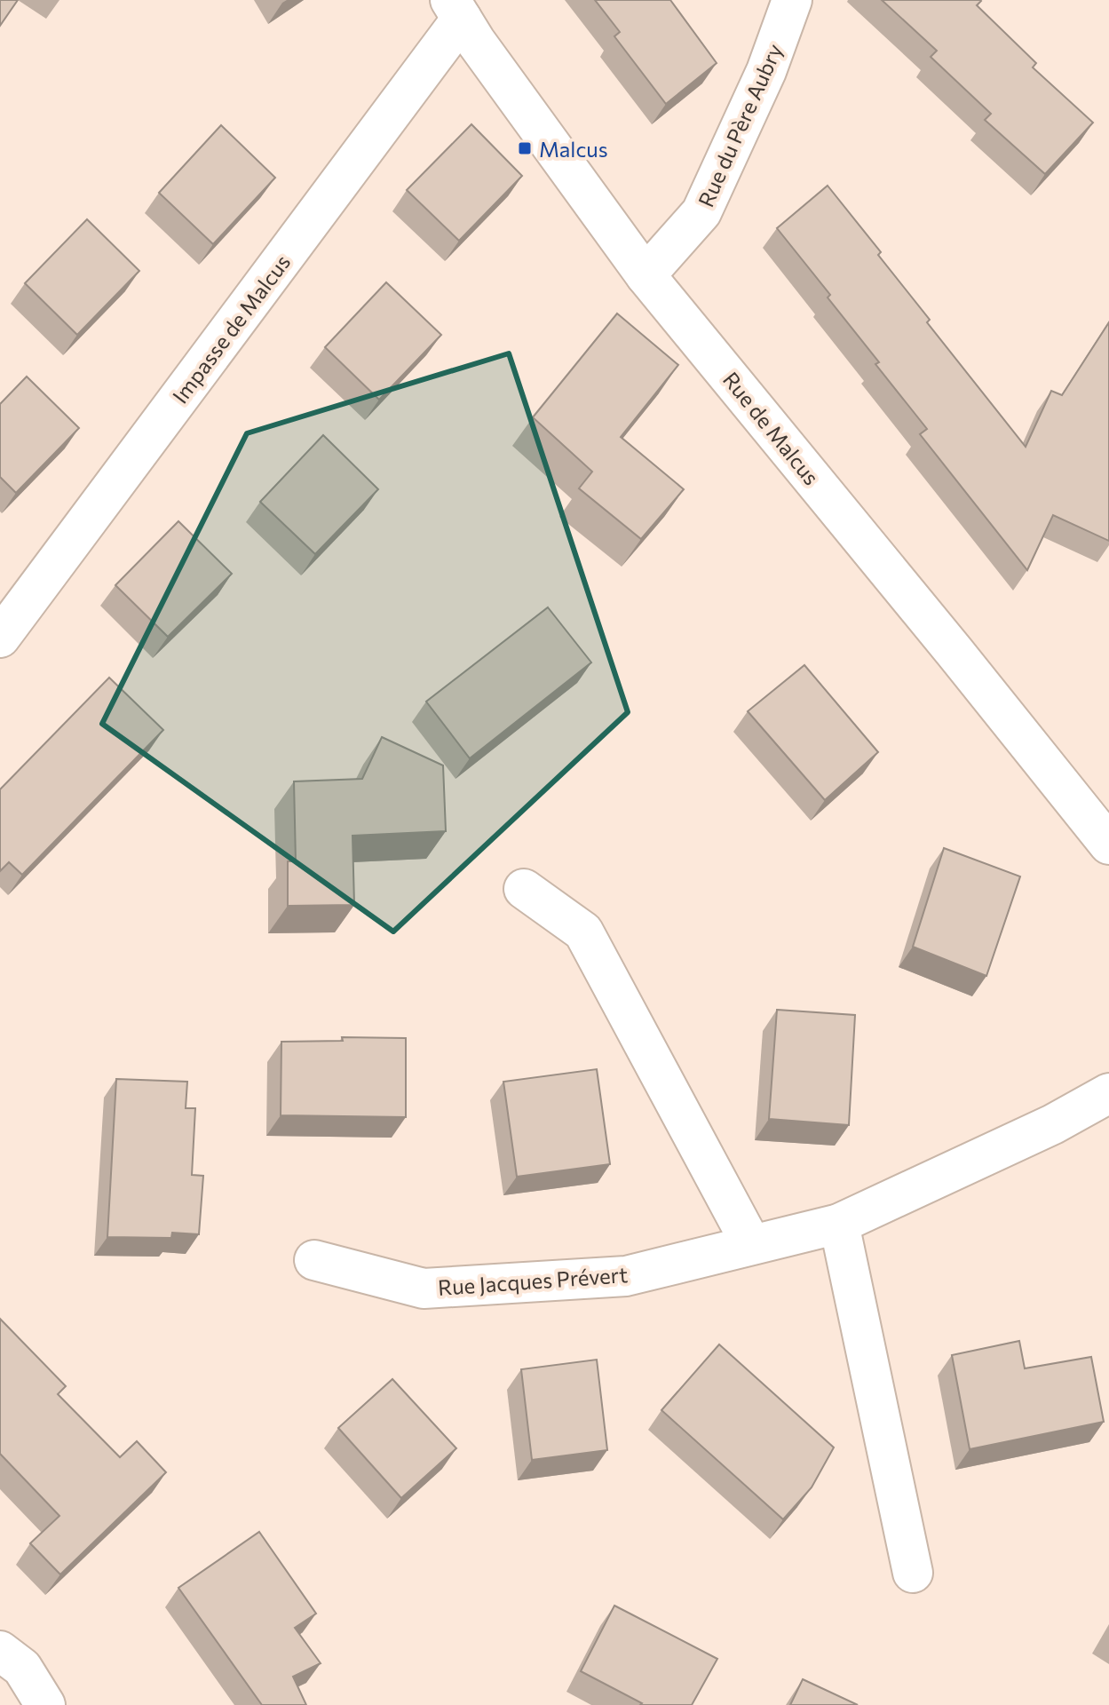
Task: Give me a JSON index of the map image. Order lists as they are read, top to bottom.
{
  "streets": {
    "street": [
      "Rue du Père Aubry",
      "Impasse de Malcus",
      "Rue de Malcus",
      "Rue Jacques Prévert"
    ]
  },
  "crossings": [
    ["Rue du Père Aubry", "Rue de Malcus"],
    ["Impasse de Malcus", "Rue de Malcus"]
  ],
  "places": {
    "transit": ["Malcus"]
  }
}
